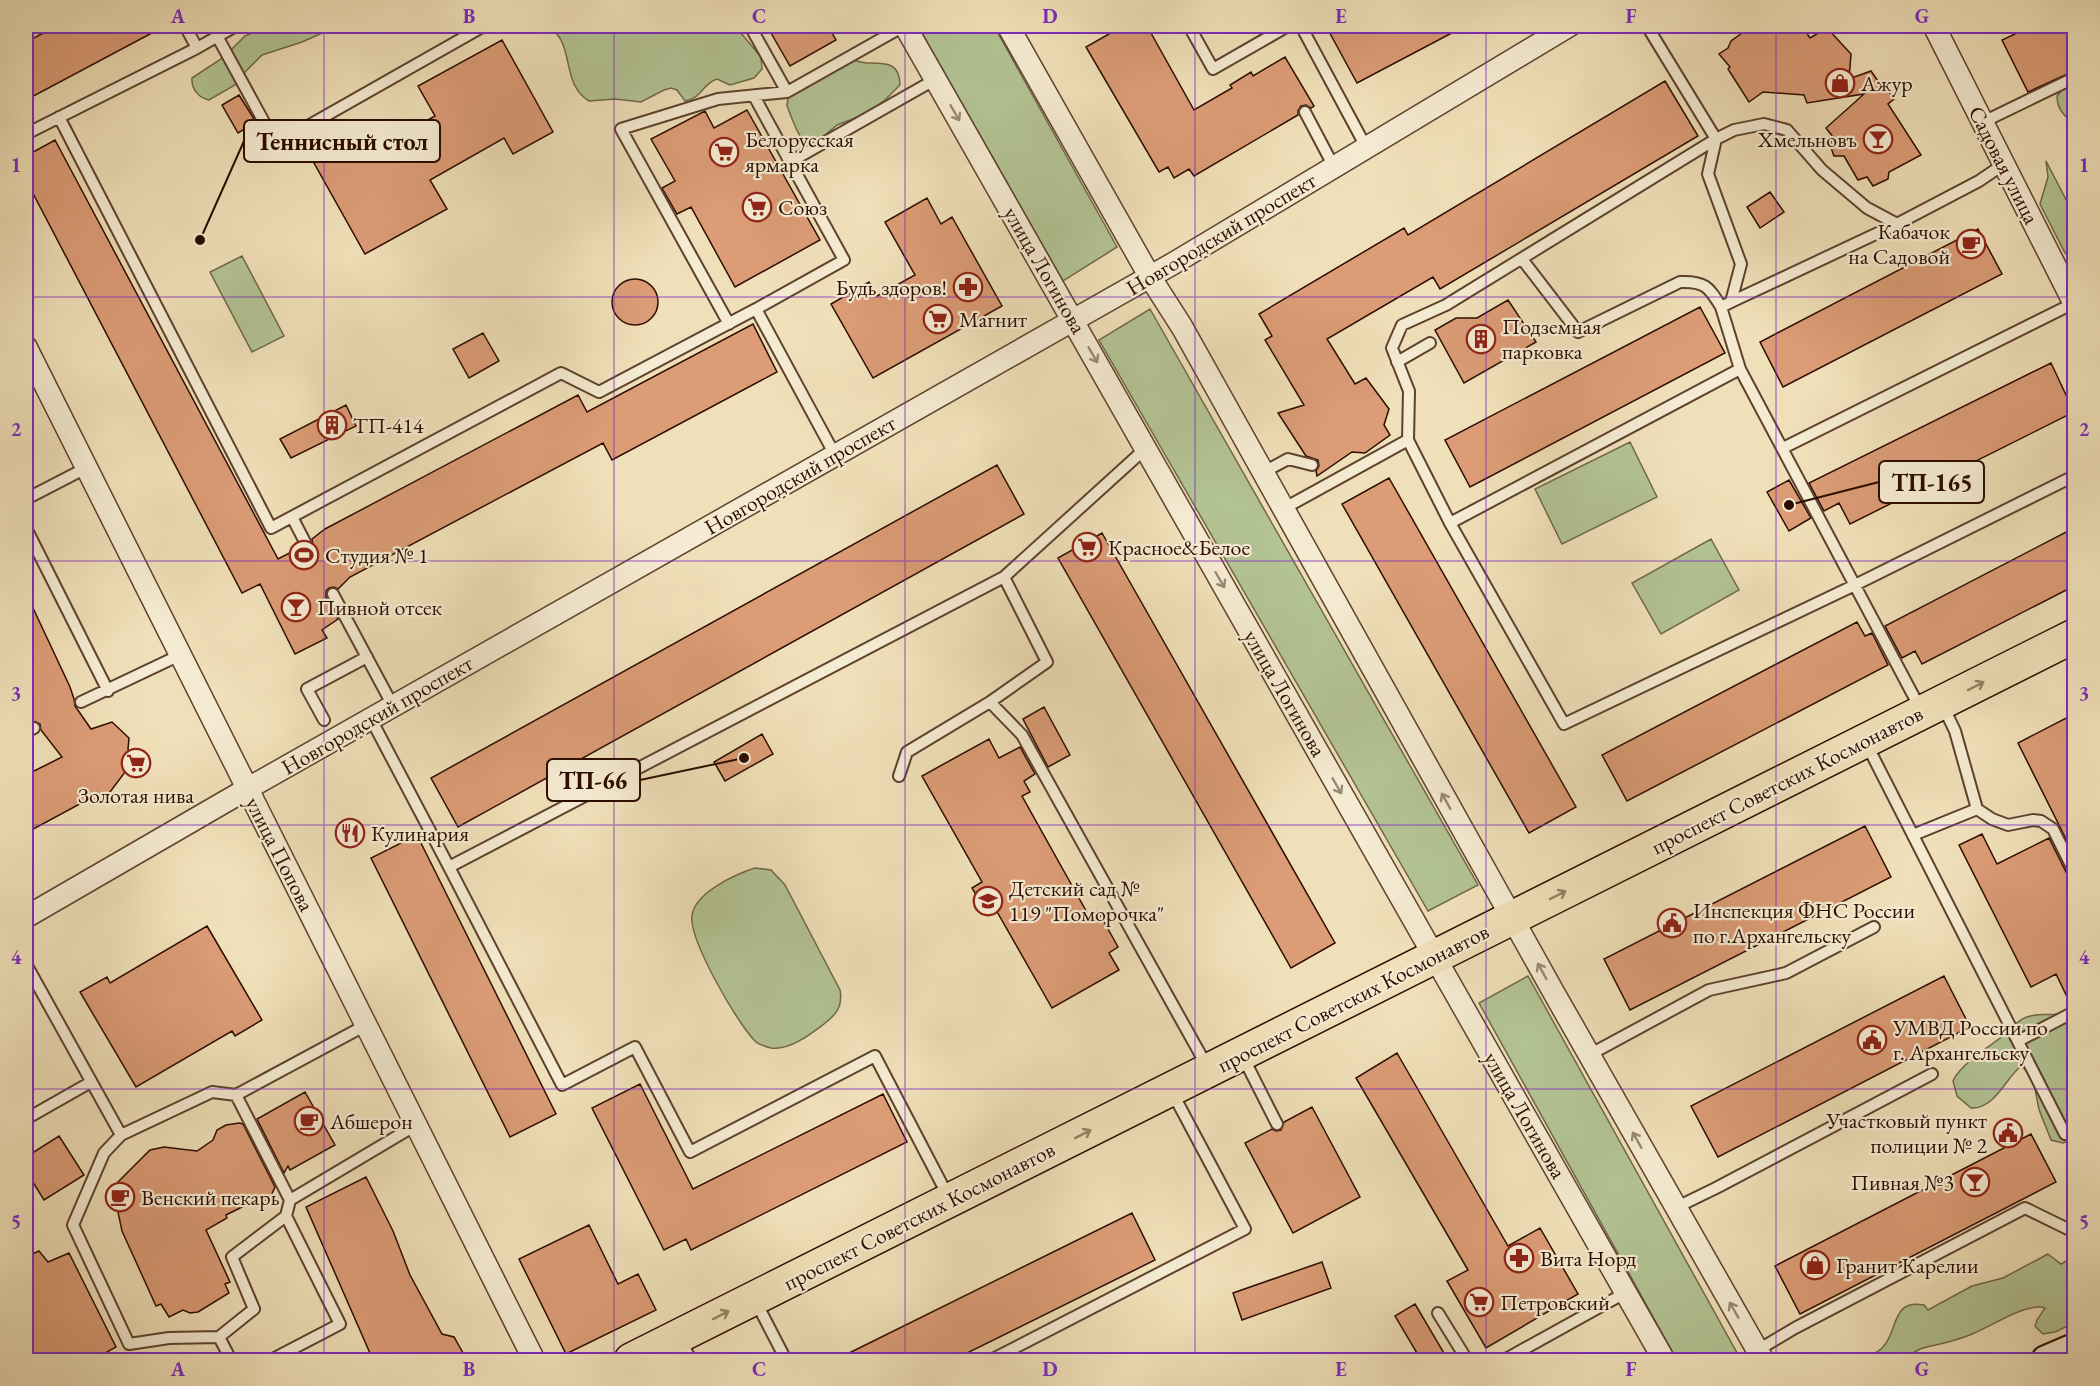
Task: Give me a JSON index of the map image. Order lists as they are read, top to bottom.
{
  "streets": {
    "main road": ["проспект Советских Космонавтов"],
    "street": [
      "Садовая улица",
      "Новгородский проспект",
      "улица Логинова",
      "улица Попова"
    ]
  },
  "crossings": [
    ["Новгородский проспект", "улица Логинова"],
    ["Новгородский проспект", "улица Попова"],
    ["улица Логинова", "проспект Советских Космонавтов"]
  ],
  "one_way": ["проспект Советских Космонавтов"],
  "places": {
    "shop": ["Ажур", "Гранит Карелии"],
    "bar": ["Хмельновъ", "Пивной отсек", "Пивная №3"],
    "supermarket": [
      "Белорусская ярмарка",
      "Союз",
      "Магнит",
      "Красное&Белое",
      "Золотая нива",
      "Петровский"
    ],
    "other": ["Теннисный стол", "ТП-165", "ТП-66"],
    "cafe": ["Кабачок на Садовой", "Абшерон", "Венский пекарь"],
    "pharmacy": ["Будь здоров!", "Вита Норд"],
    "building": ["Подземная парковка", "ТП-414"],
    "sports": ["Студия № 1"],
    "restaurant": ["Кулинария"],
    "school or university": ["Детский сад № 119 \"Поморочка\""],
    "public building": ["Инспекция ФНС России по г.Архангельску", "УМВД России по г. Архангельску", "Участковый пункт полиции № 2"]
  },
  "grid": {
    "columns": [
      "A",
      "B",
      "C",
      "D",
      "E",
      "F",
      "G"
    ],
    "rows": [
      "1",
      "2",
      "3",
      "4",
      "5"
    ]
  }
}
